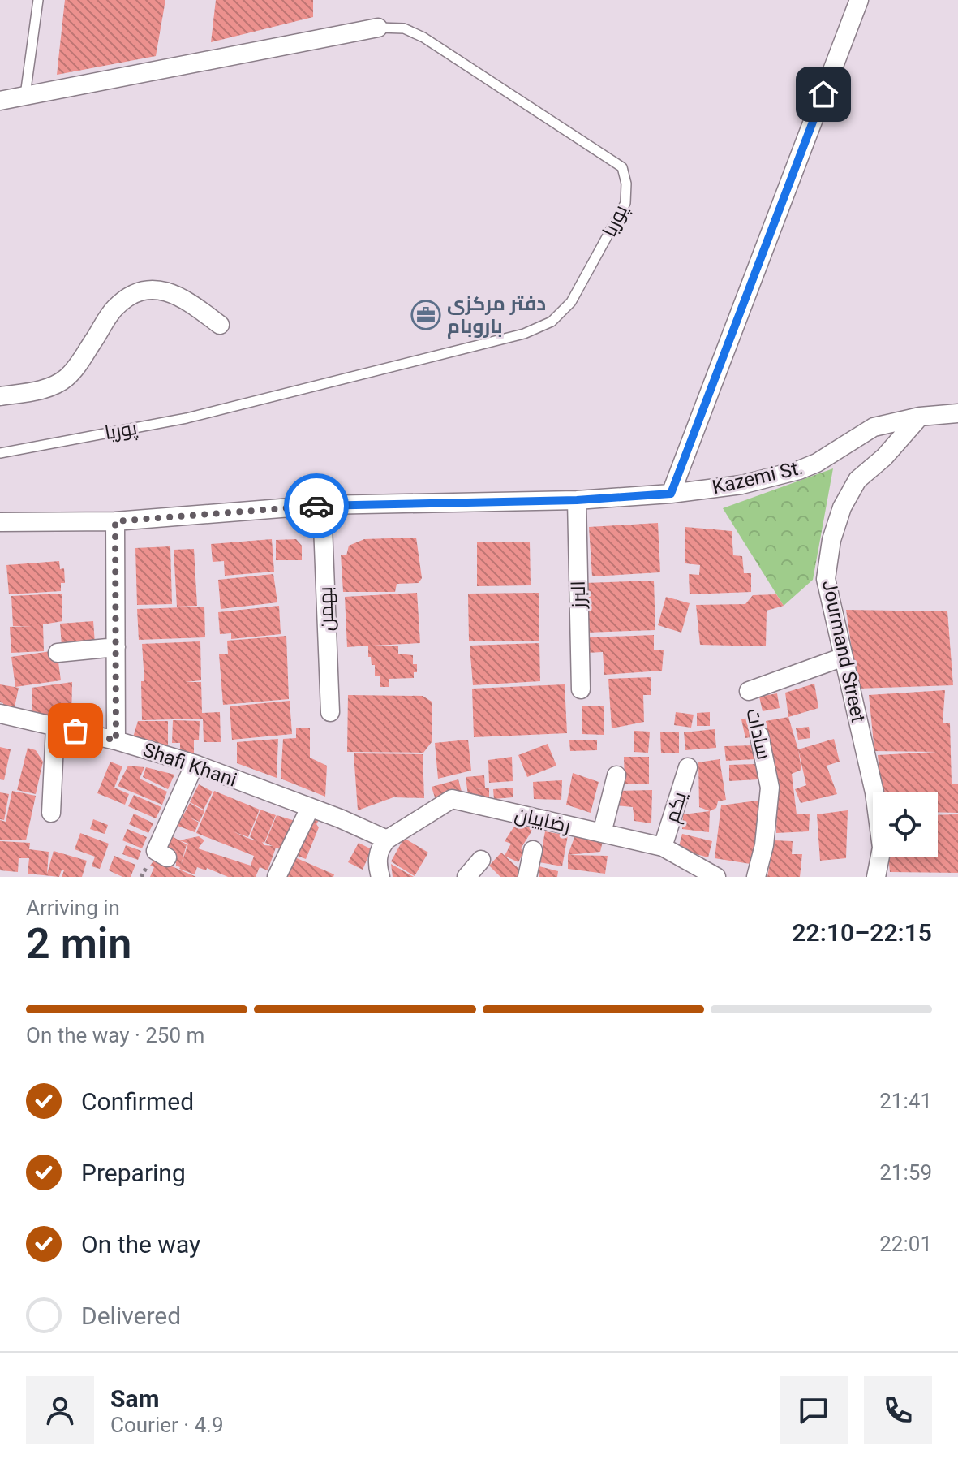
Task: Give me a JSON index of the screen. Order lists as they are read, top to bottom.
{
  "streets": {
    "street": [
      "پوریا",
      "Kazemi St.",
      "البرز",
      "بهمن",
      "Jourmand Street",
      "سادات",
      "Shafi Khani",
      "یکم",
      "رضاییان"
    ]
  },
  "crossings": [
    ["Kazemi St.", "البرز"],
    ["Kazemi St.", "بهمن"],
    ["Kazemi St.", "Jourmand Street"],
    ["Jourmand Street", "سادات"],
    ["Shafi Khani", "رضاییان"],
    ["یکم", "رضاییان"]
  ],
  "places": {
    "office": ["دفتر مرکزی باروبام"]
  },
  "page": {
    "heading": ["2 min", "Arriving in", "22:10–22:15"],
    "panel": ["Sam", "Courier · 4.9"],
    "bar": "On the way · 250 m",
    "list": [
      ["Confirmed", "21:41"],
      ["Preparing", "21:59"],
      ["On the way", "22:01"],
      "Delivered"
    ]
  }
}
